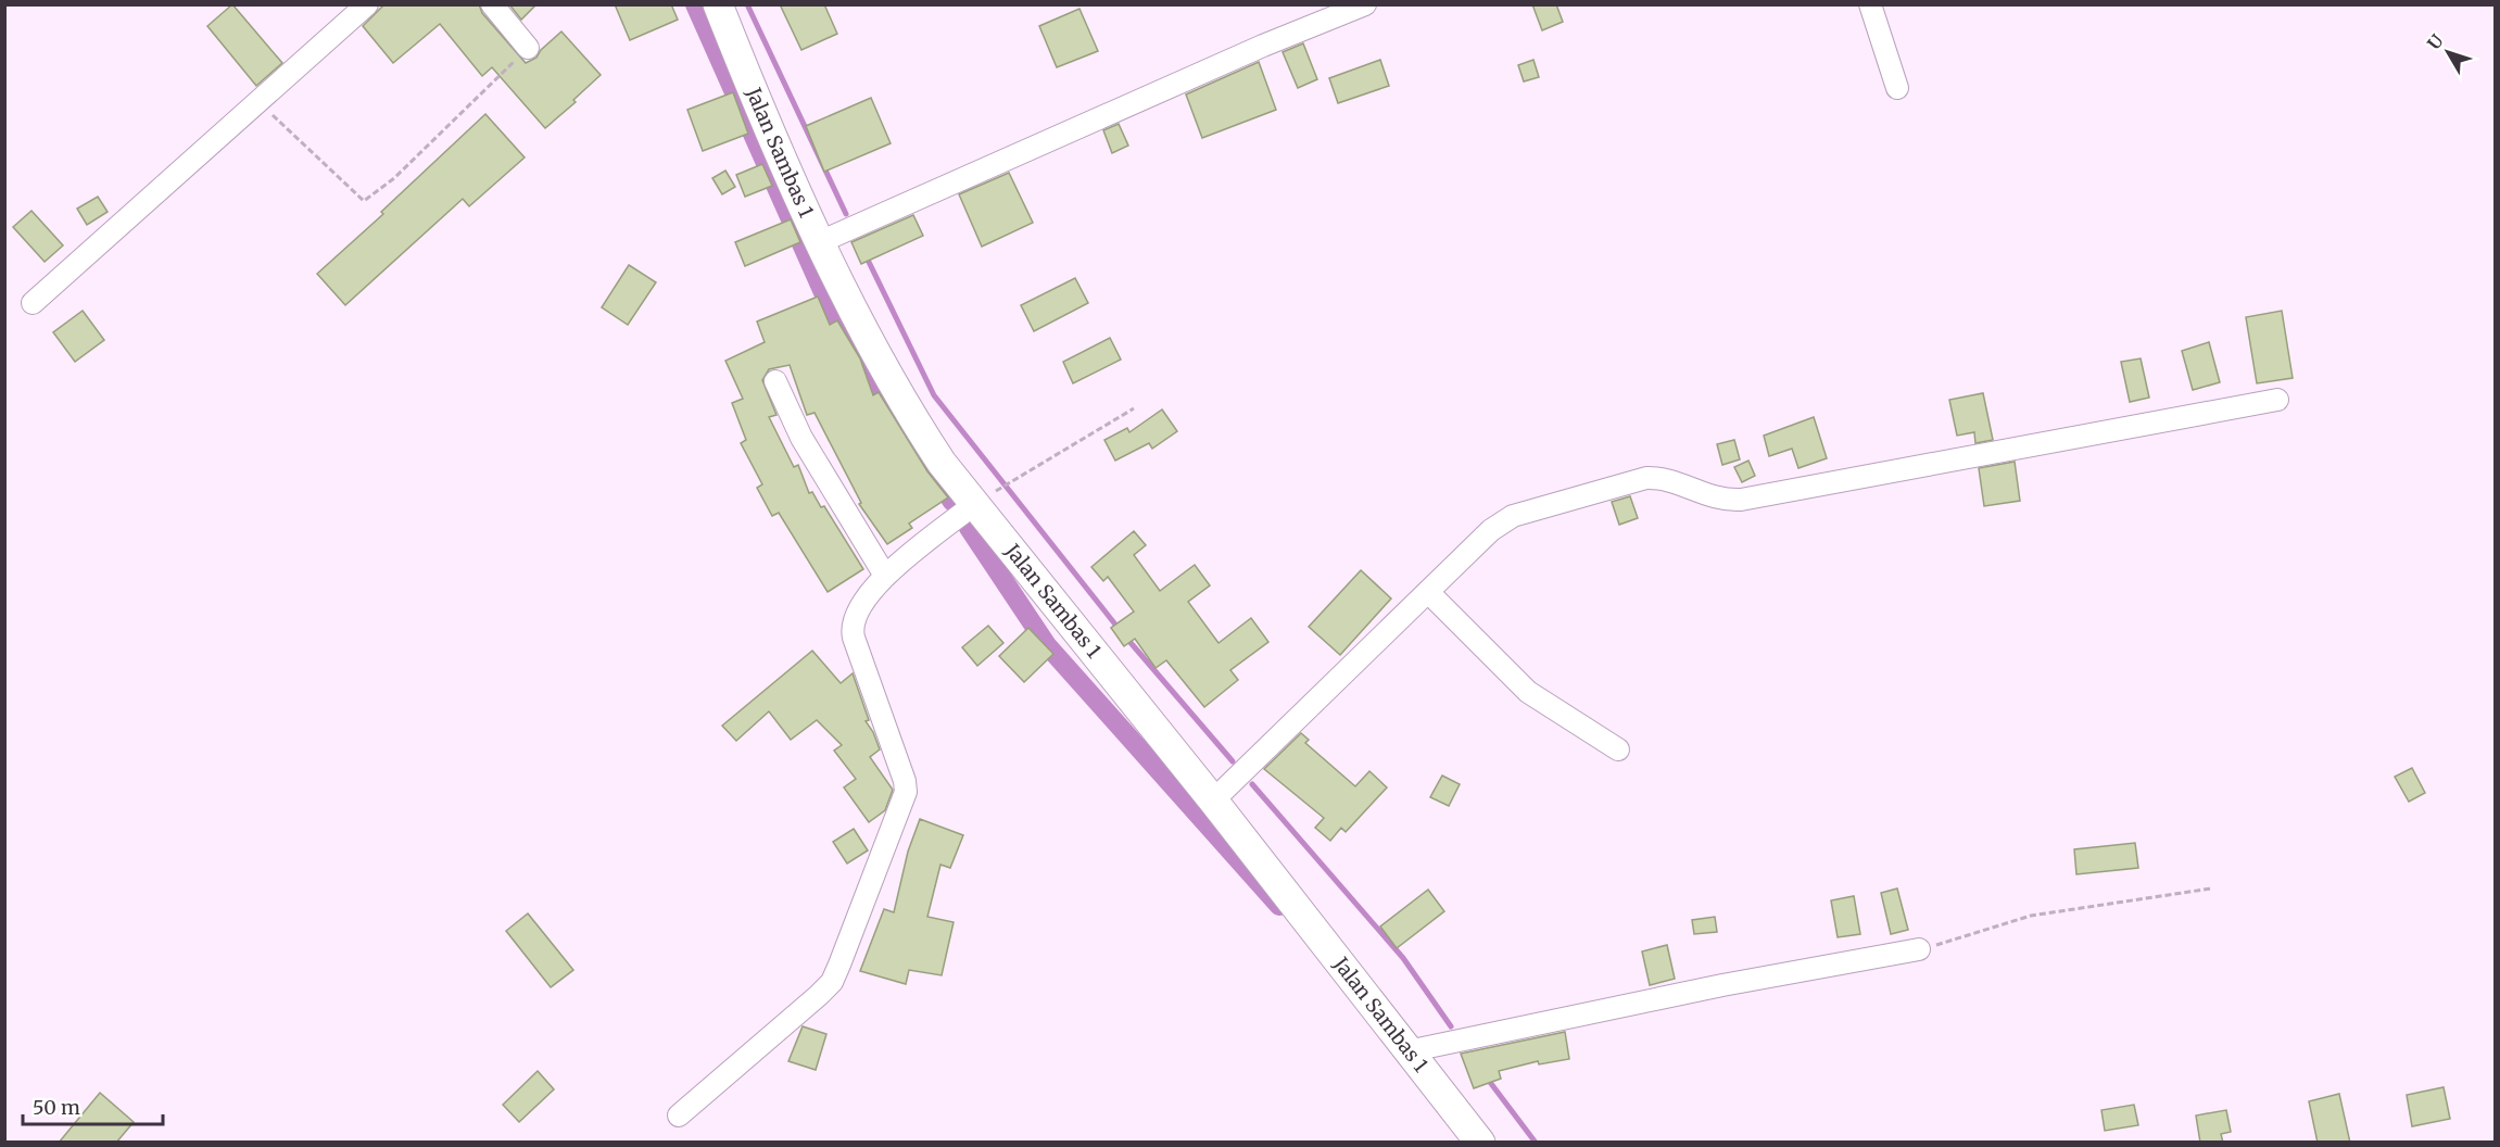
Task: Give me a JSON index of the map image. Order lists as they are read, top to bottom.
{
  "streets": {
    "street": ["Jalan Sambas 1"]
  },
  "scale_bar": "50 m",
  "north": "top left"
}
